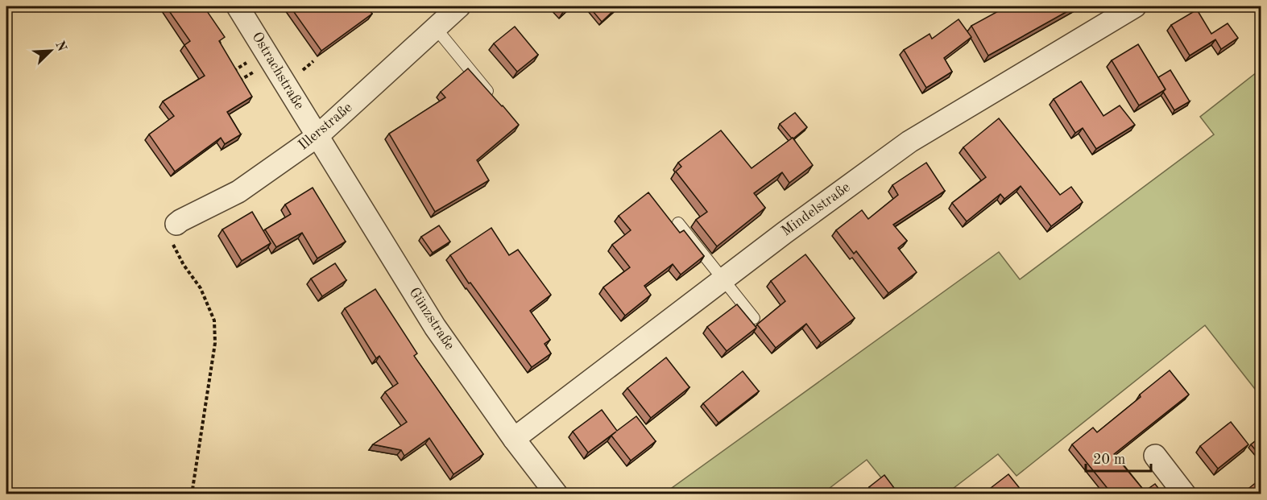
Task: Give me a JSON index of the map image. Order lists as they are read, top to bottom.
{
  "streets": {
    "street": [
      "Ostrachstraße",
      "Illerstraße",
      "Mindelstraße",
      "Günzstraße"
    ]
  },
  "crossings": [
    ["Ostrachstraße", "Illerstraße"],
    ["Ostrachstraße", "Günzstraße"],
    ["Illerstraße", "Günzstraße"],
    ["Mindelstraße", "Günzstraße"]
  ],
  "scale_bar": "20 m",
  "north": "top right"
}
